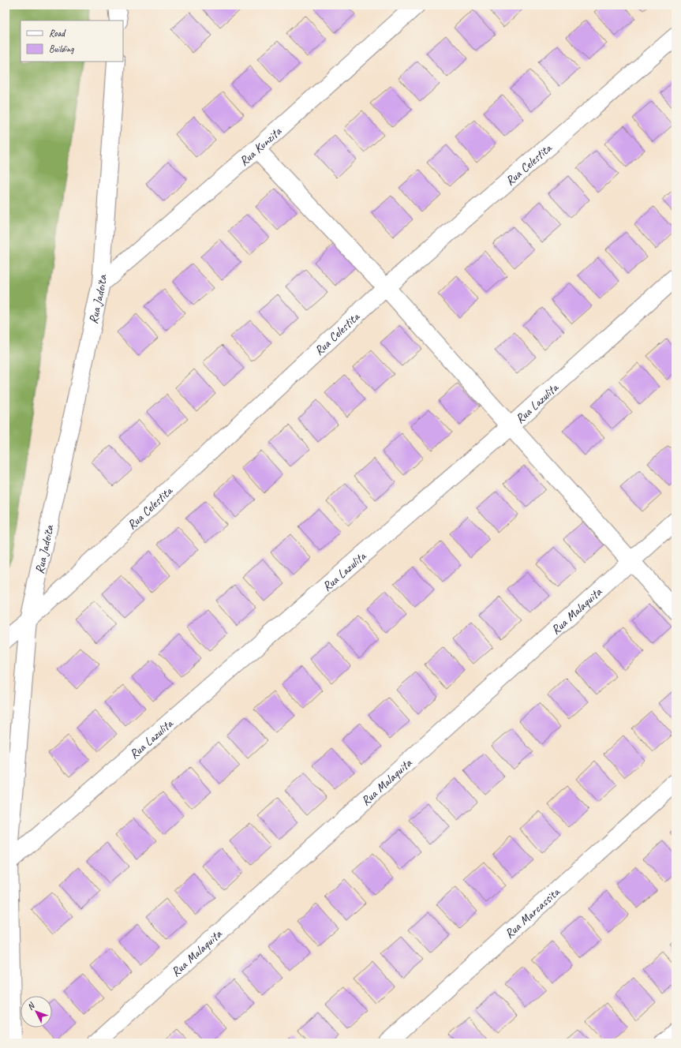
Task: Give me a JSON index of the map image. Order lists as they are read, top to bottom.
{
  "streets": {
    "street": [
      "Rua Kunzita",
      "Rua Celestita",
      "Rua Jadeíta",
      "Rua Lazulita",
      "Rua Malaquita",
      "Rua Marcassita"
    ]
  },
  "crossings": [
    ["Rua Kunzita", "Rua Jadeíta"],
    ["Rua Celestita", "Rua Jadeíta"],
    ["Rua Jadeíta", "Rua Lazulita"]
  ],
  "legend": ["Road", "Building"],
  "north": "top left"
}
